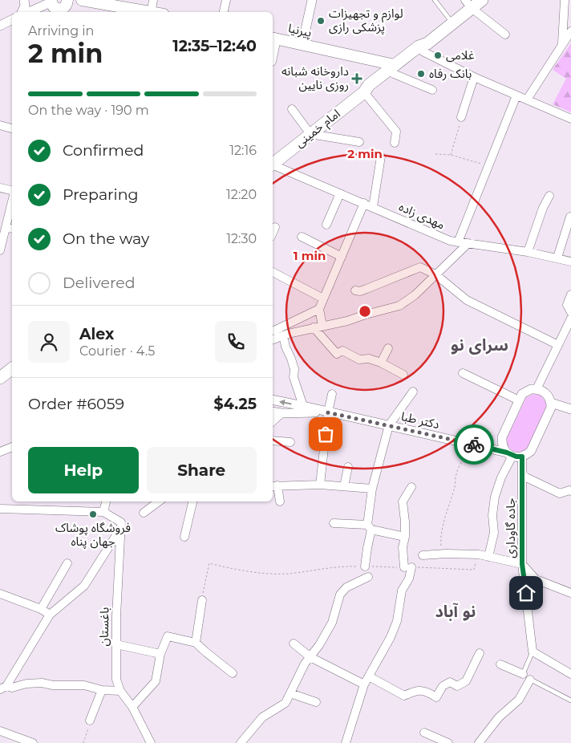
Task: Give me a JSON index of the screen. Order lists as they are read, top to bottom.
{
  "streets": {
    "main road": ["پیرنیا", "امام خمینی"],
    "street": [
      "مهدی زاده",
      "دکتر طبا",
      "جاده گاوداری",
      "باغستان"
    ]
  },
  "crossings": [
    ["پیرنیا", "امام خمینی"],
    ["دکتر طبا", "جاده گاوداری"]
  ],
  "districts": ["سرای نو", "نو آباد"],
  "places": {
    "other": [
      "لوازم و تجهیزات پزشکی رازی",
      "غلامی",
      "بانک رفاه",
      "فروشگاه پوشاک جهان پناه"
    ],
    "health": ["داروخانه شبانه روزی نایین"]
  },
  "page": {
    "heading": ["2 min", "Arriving in", "12:35–12:40"],
    "panel": [
      "Alex",
      "Courier · 4.5",
      "Order #6059",
      "$4.25"
    ],
    "bar": "On the way · 190 m",
    "list": [
      ["Confirmed", "12:16"],
      ["Preparing", "12:20"],
      ["On the way", "12:30"],
      "Delivered"
    ],
    "buttons": ["Help", "Share"]
  },
  "rings": ["2 min", "1 min"]
}
